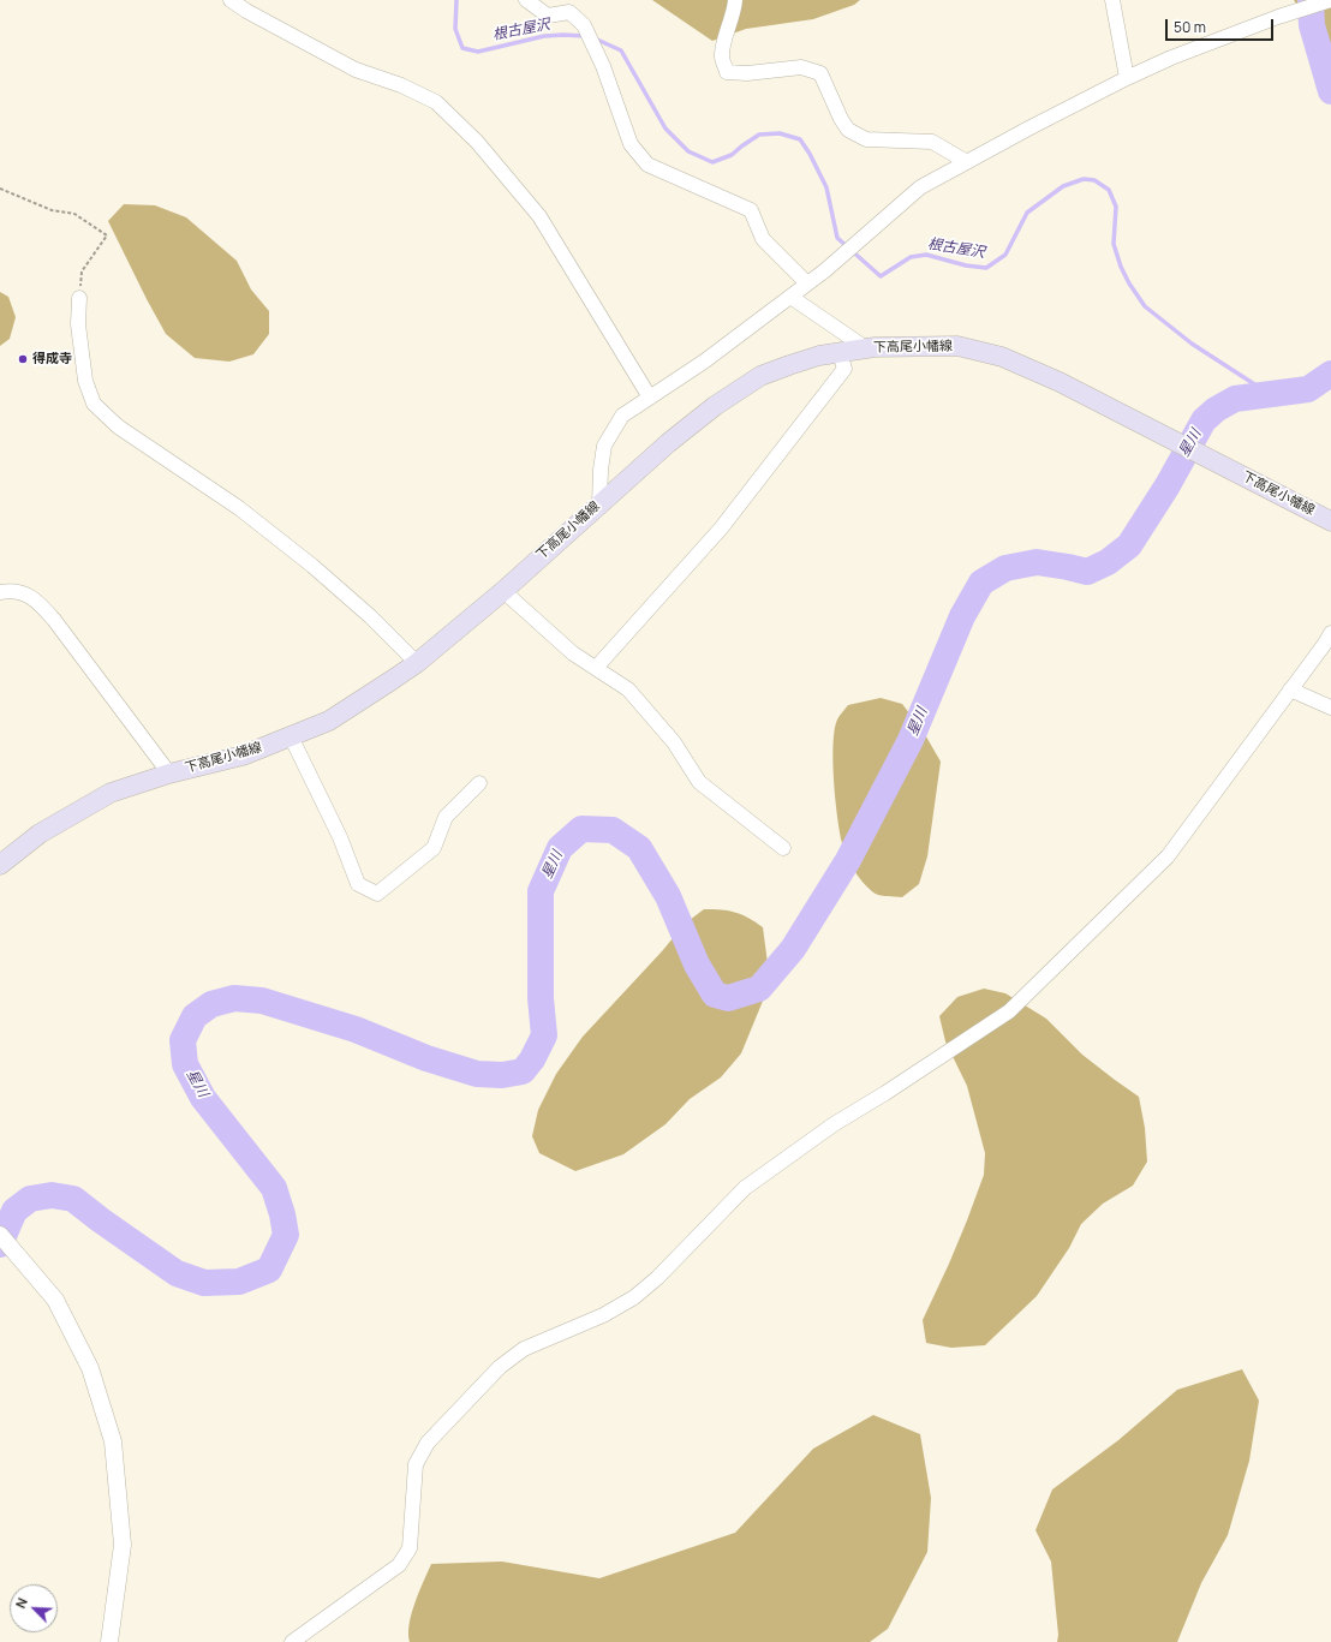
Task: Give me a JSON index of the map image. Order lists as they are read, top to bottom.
{
  "streets": {
    "main road": ["下高尾小幡線"]
  },
  "water": ["根古屋沢", "星川"],
  "places": ["得成寺"],
  "scale_bar": "50 m",
  "north": "top left"
}
